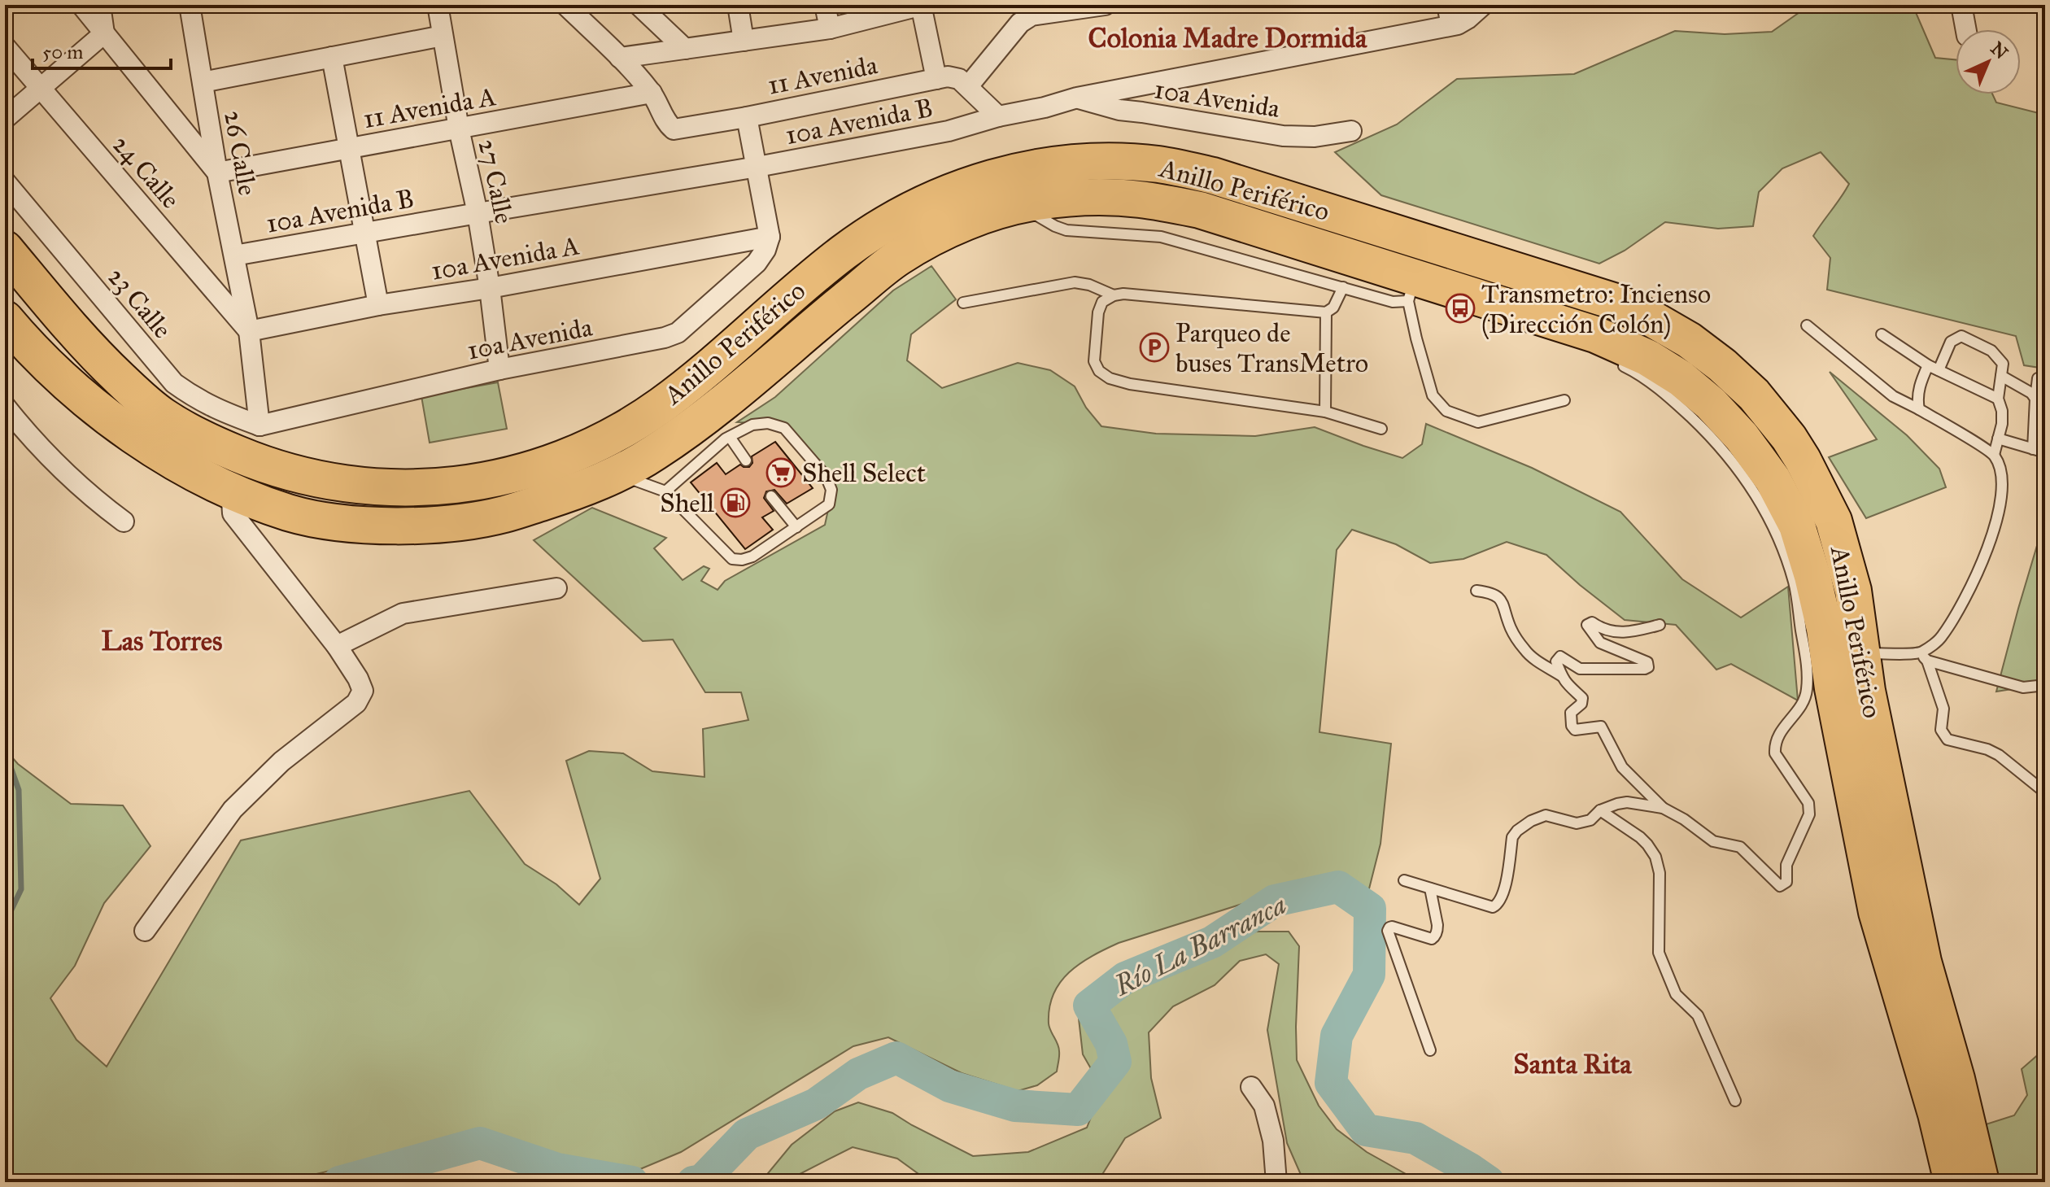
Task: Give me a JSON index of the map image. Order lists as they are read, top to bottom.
{
  "streets": {
    "highway": ["Anillo Periférico"],
    "street": [
      "11 Avenida",
      "10a Avenida",
      "11 Avenida A",
      "10a Avenida B",
      "26 Calle",
      "24 Calle",
      "27 Calle",
      "10a Avenida A",
      "23 Calle"
    ]
  },
  "crossings": [
    ["11 Avenida", "11 Avenida A"],
    ["10a Avenida", "10a Avenida B"],
    ["10a Avenida", "26 Calle"],
    ["10a Avenida", "27 Calle"],
    ["10a Avenida", "10a Avenida A"],
    ["10a Avenida", "23 Calle"],
    ["11 Avenida A", "26 Calle"],
    ["11 Avenida A", "27 Calle"],
    ["10a Avenida B", "26 Calle"],
    ["10a Avenida B", "27 Calle"],
    ["26 Calle", "24 Calle"],
    ["26 Calle", "10a Avenida A"],
    ["26 Calle", "23 Calle"],
    ["24 Calle", "10a Avenida A"],
    ["27 Calle", "10a Avenida A"]
  ],
  "districts": ["Colonia Madre Dormida", "Las Torres", "Santa Rita"],
  "water": ["Río La Barranca"],
  "places": {
    "bus stop": ["Transmetro: Incienso (Dirección Colón)"],
    "parking": ["Parqueo de buses TransMetro"],
    "supermarket": ["Shell Select"],
    "fuel station": ["Shell"]
  },
  "scale_bar": "50 m",
  "north": "top right"
}
